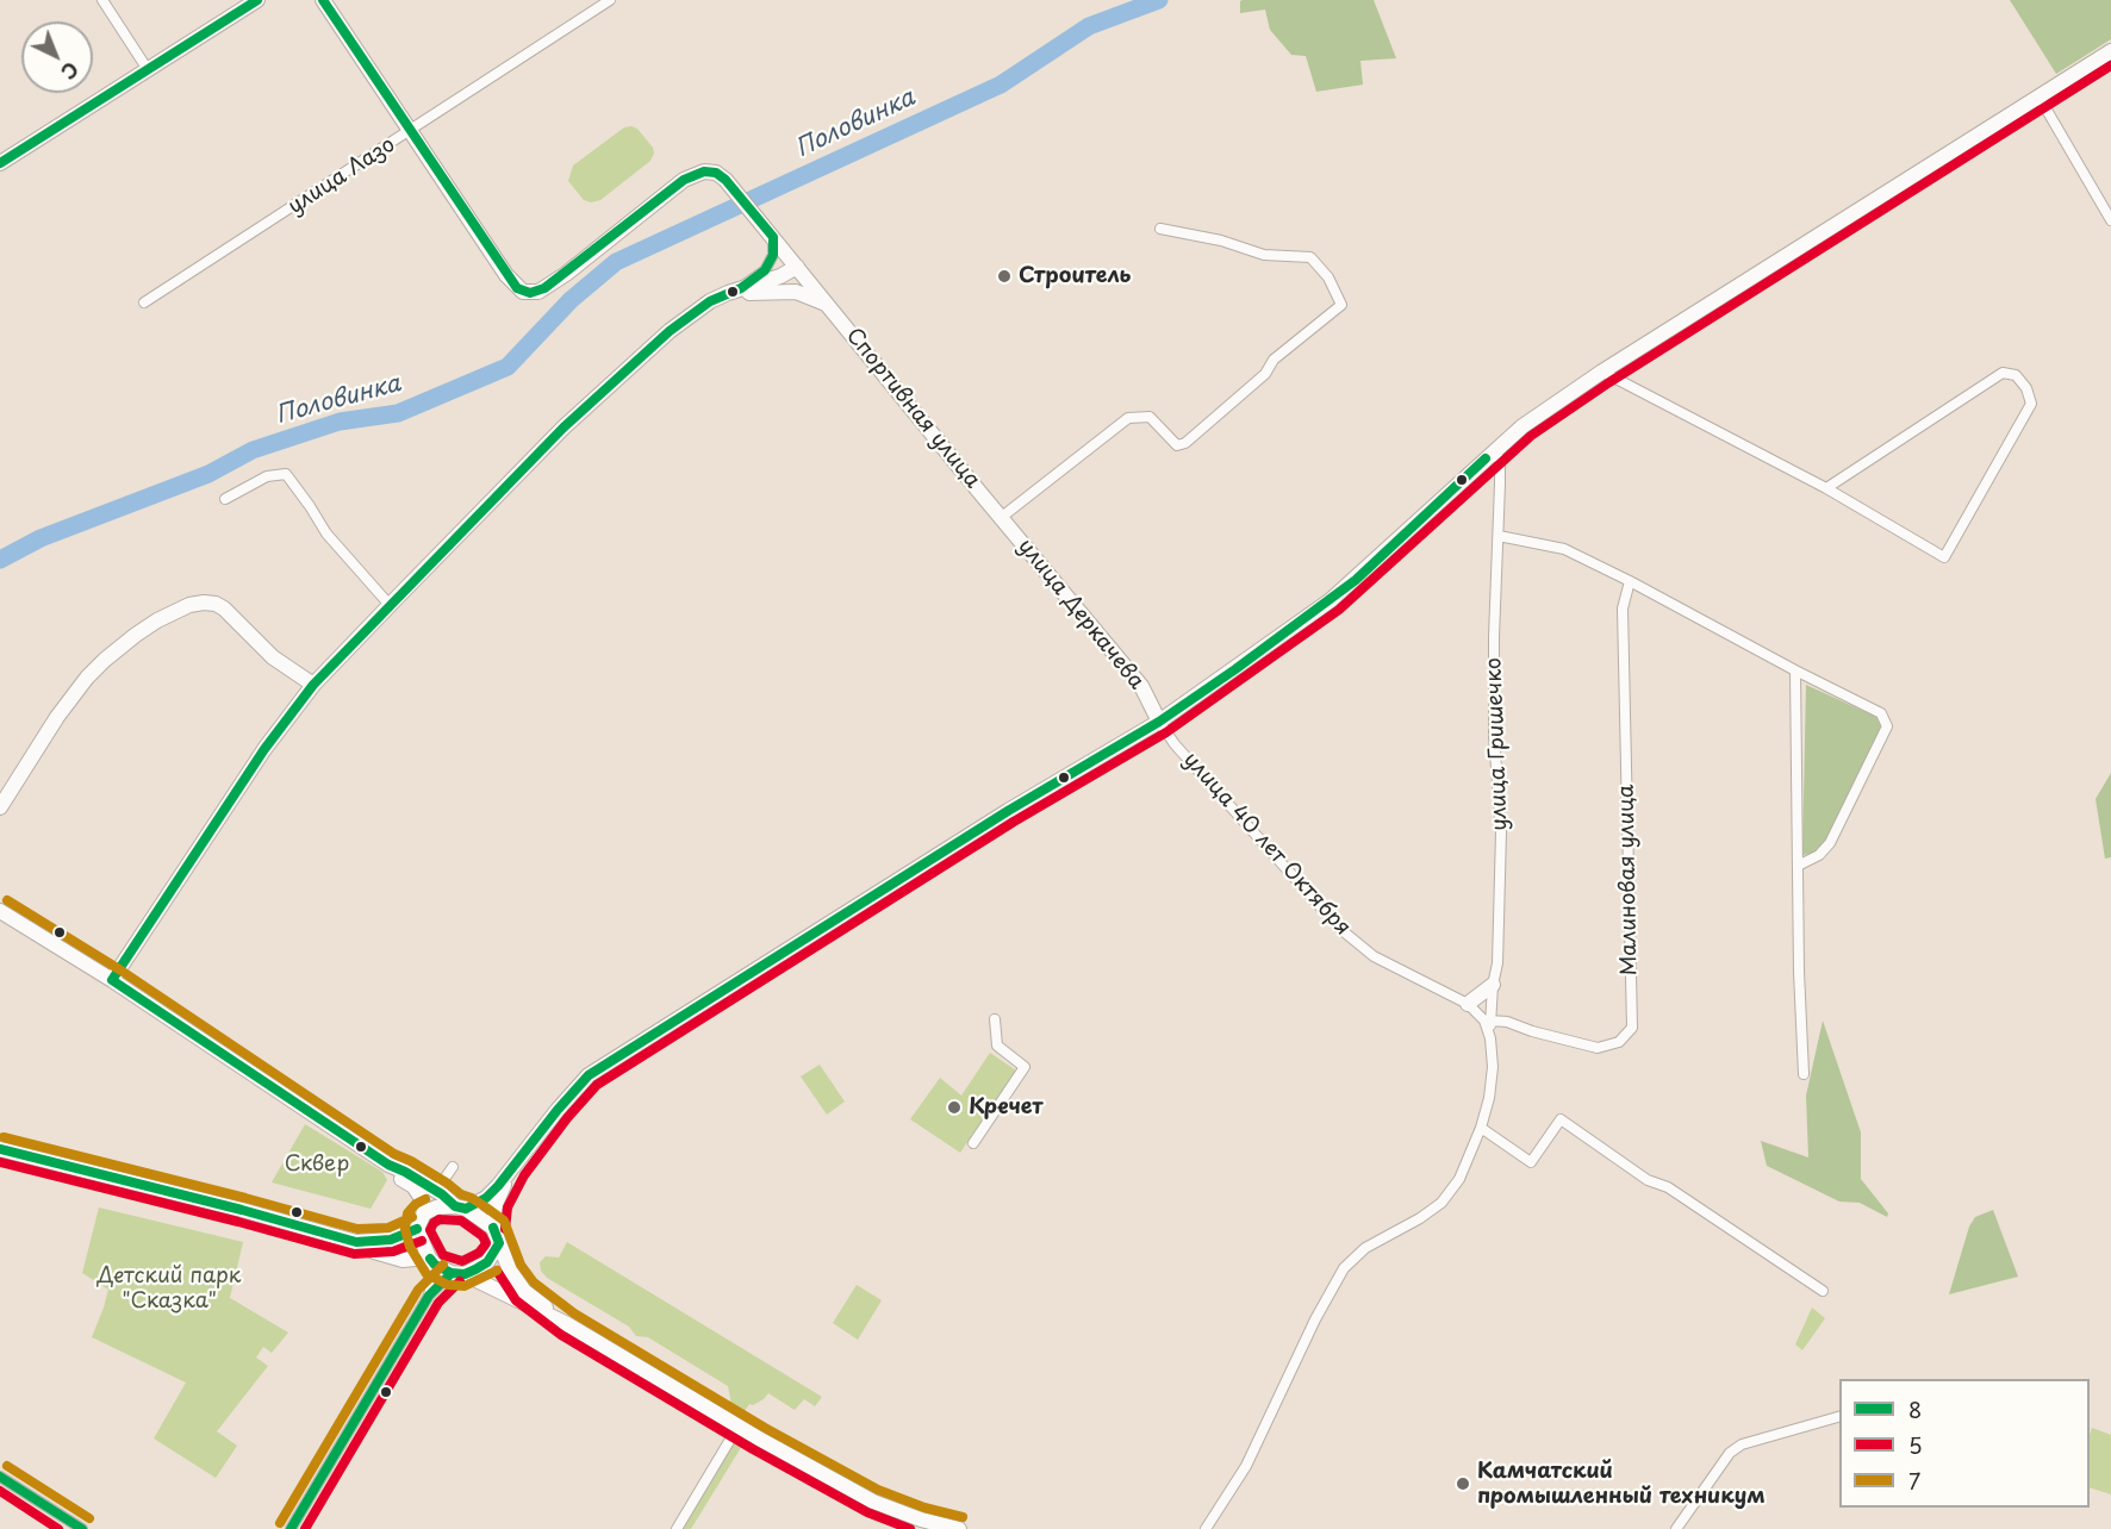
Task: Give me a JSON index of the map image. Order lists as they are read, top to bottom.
{
  "streets": {
    "street": [
      "улица Лазо",
      "Спортивная улица",
      "улица Деркачева",
      "улица Гришечко",
      "улица 40 лет Октября",
      "Малиновая улица"
    ]
  },
  "crossings": [
    ["улица Лазо", "Спортивная улица"],
    ["Спортивная улица", "улица Деркачева"],
    ["улица Деркачева", "улица 40 лет Октября"],
    ["улица Гришечко", "улица 40 лет Октября"],
    ["улица Гришечко", "Малиновая улица"]
  ],
  "water": ["Половинка"],
  "parks": ["Сквер", "Детский парк \"Сказка\""],
  "places": ["Строитель", "Кречет", "Камчатский промышленный техникум"],
  "lines": ["transit line 8", "transit line 5", "transit line 7"],
  "legend": ["8", "5", "7"],
  "north": "bottom right"
}
